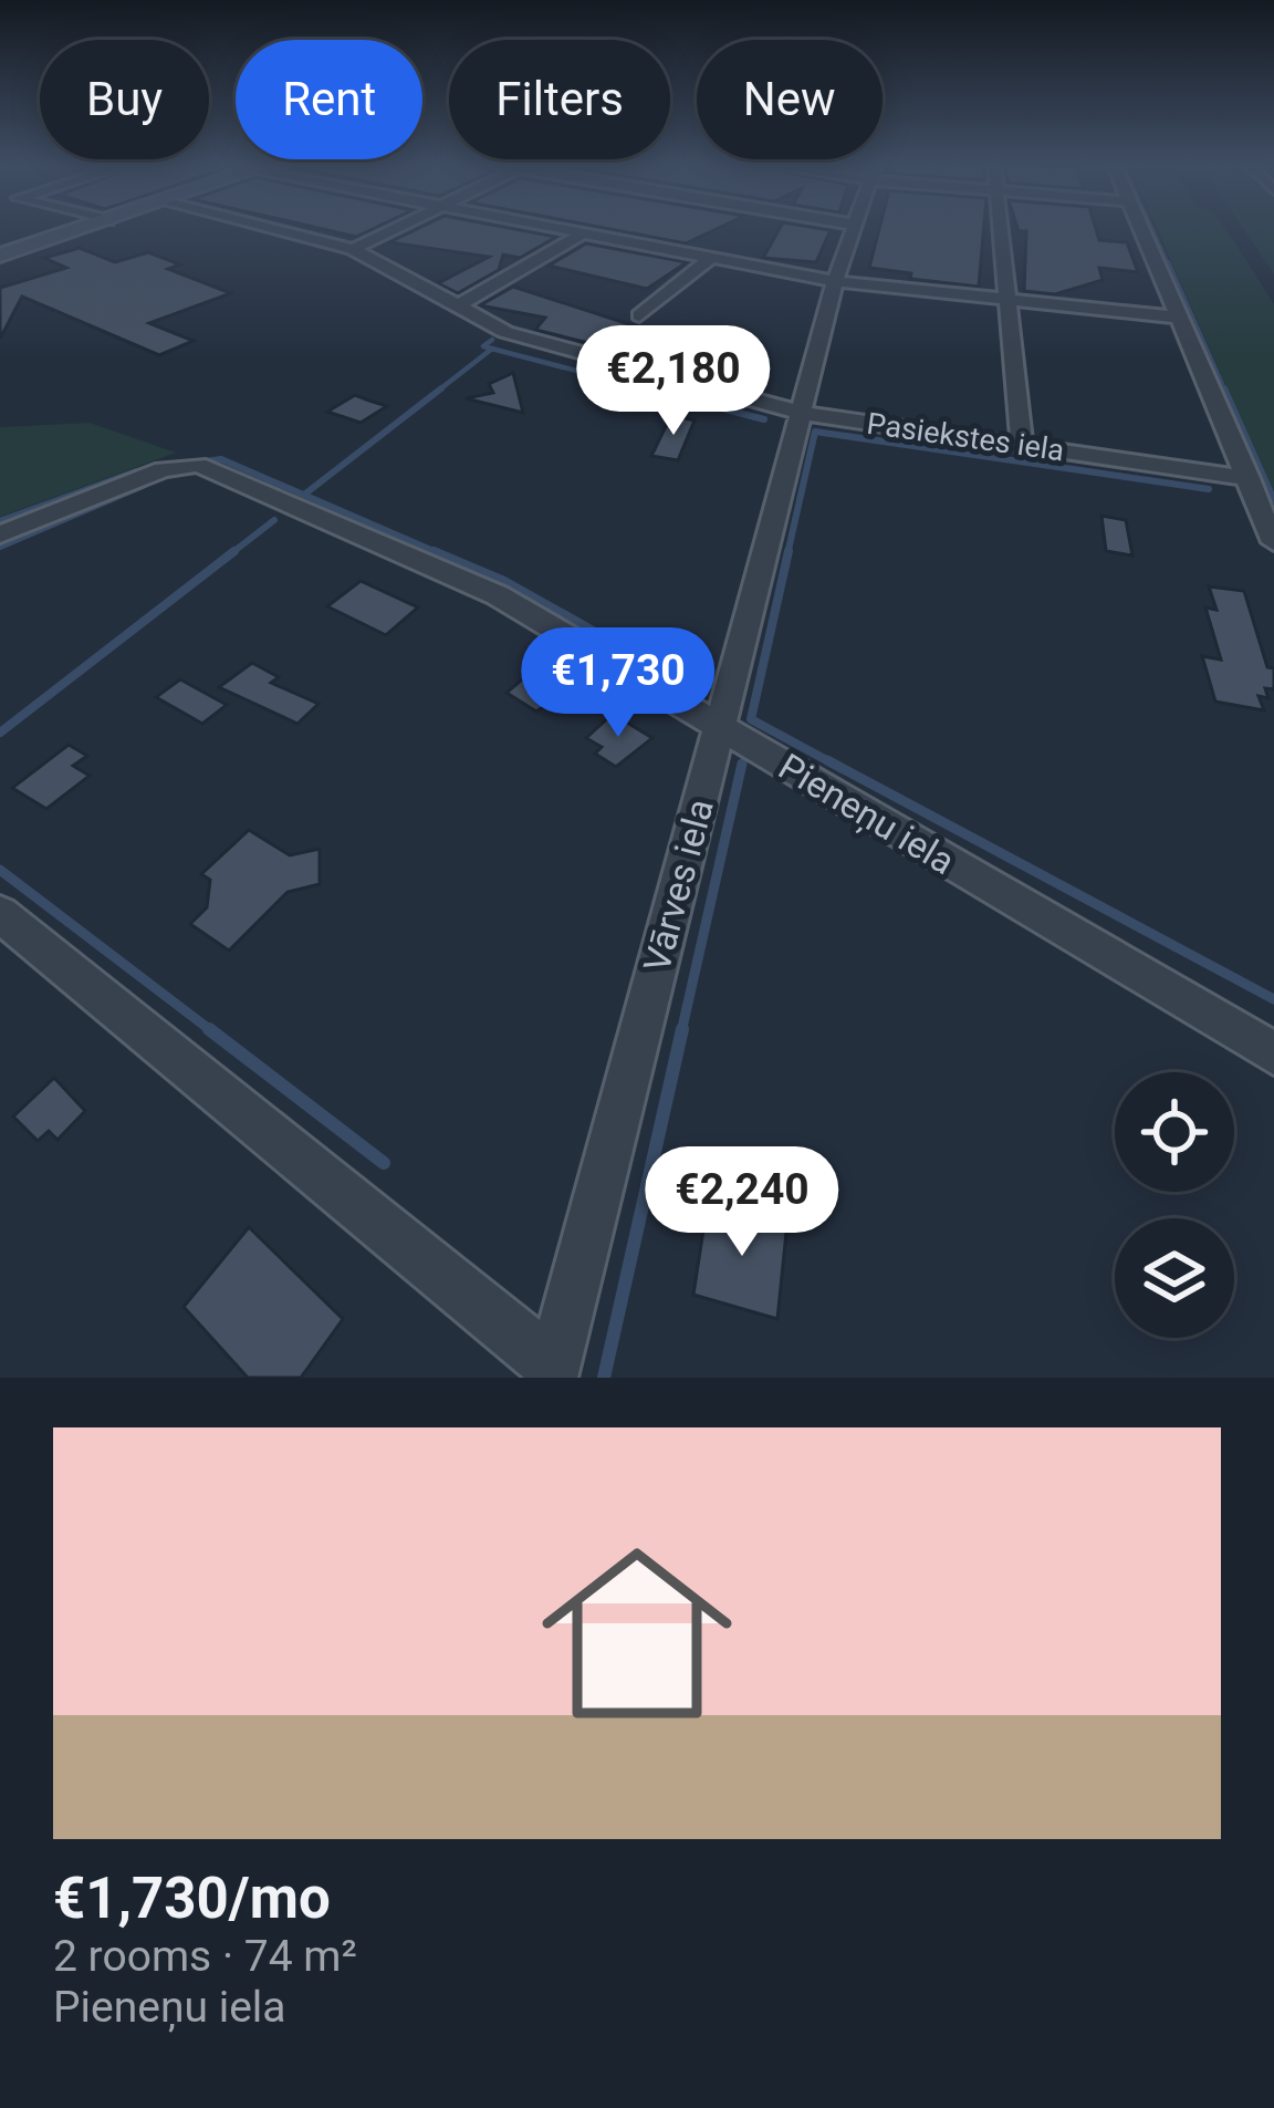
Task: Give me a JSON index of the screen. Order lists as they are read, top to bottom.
{
  "streets": {
    "street": ["Pasiekstes iela", "Pieneņu iela", "Vārves iela"]
  },
  "crossings": [
    ["Pasiekstes iela", "Vārves iela"],
    ["Pieneņu iela", "Vārves iela"]
  ],
  "page": {
    "chip": [
      "Buy",
      "Rent",
      "Filters",
      "New"
    ],
    "price": ["€2,180", "€1,730", "€2,240"],
    "list": [
      {
        "name": "€1,730/mo",
        "note": "2 rooms · 74 m² · Pieneņu iela"
      }
    ]
  }
}
